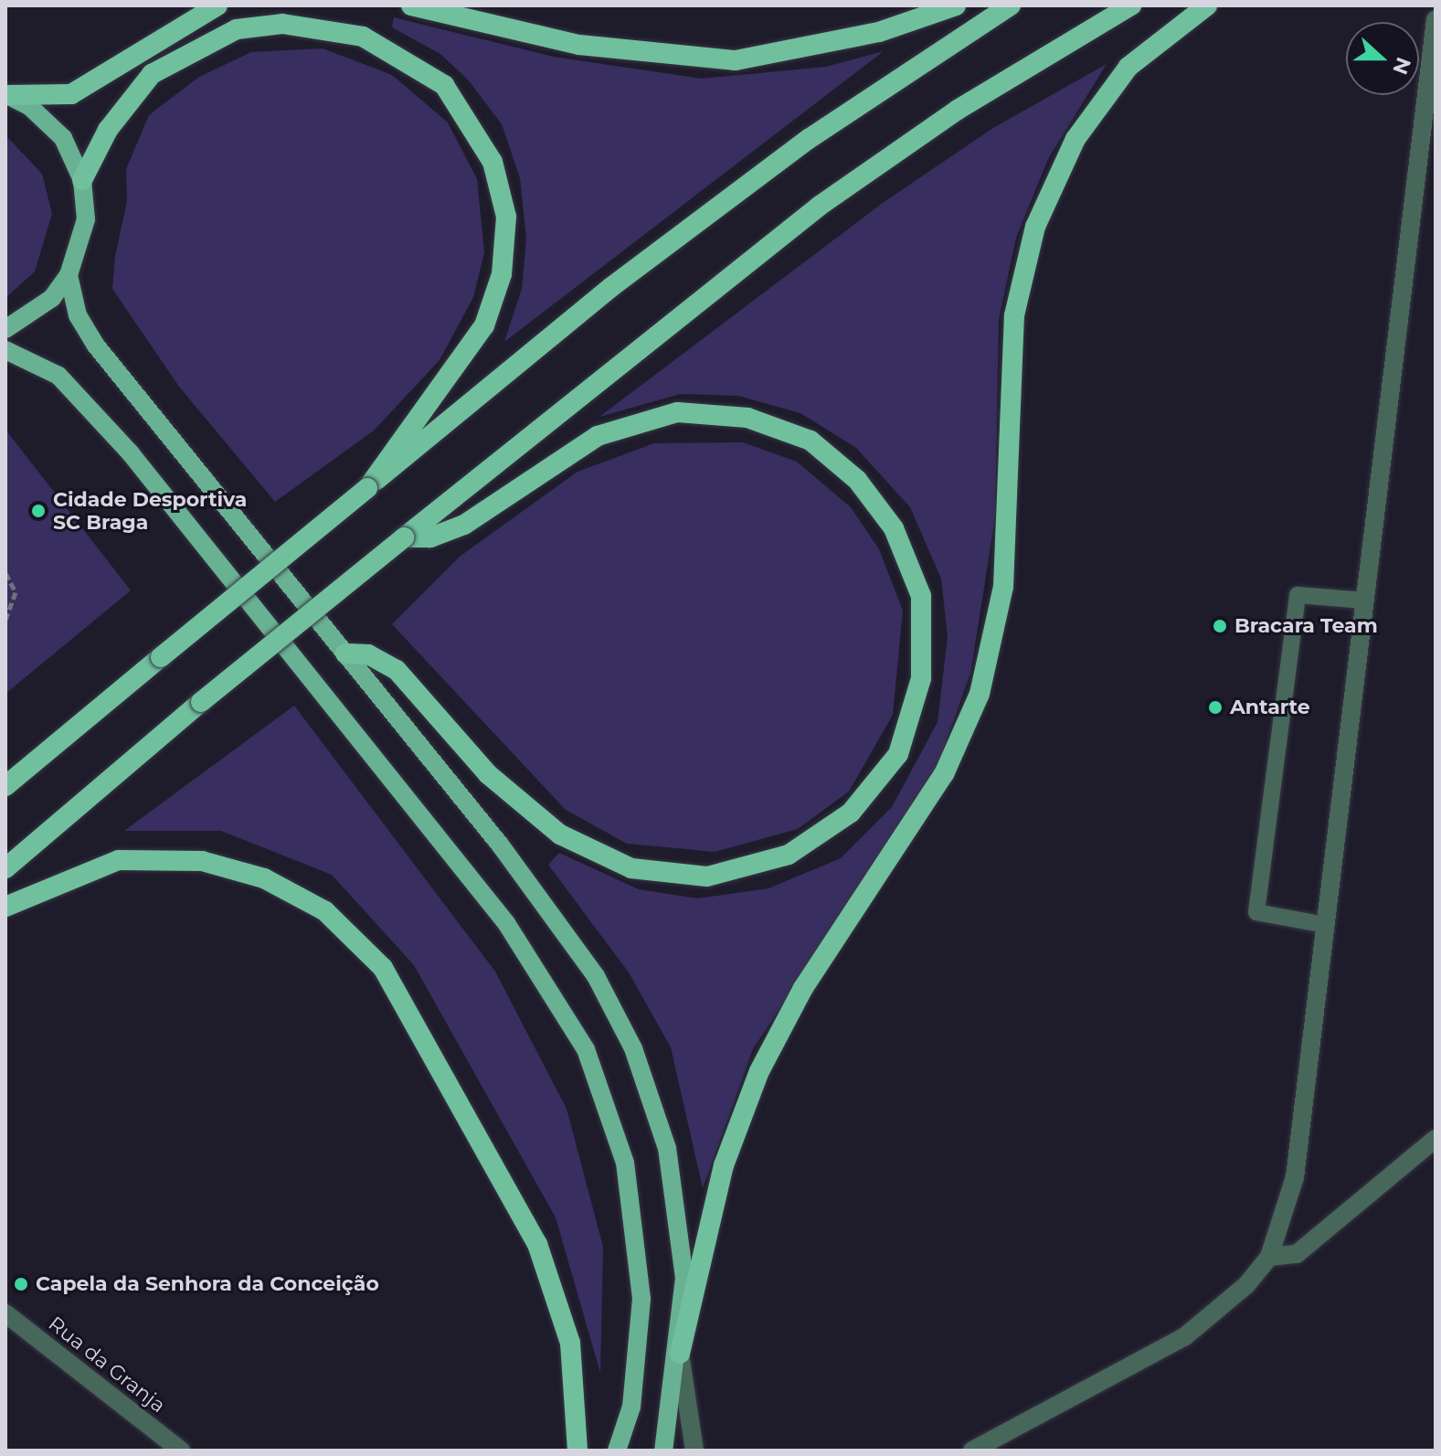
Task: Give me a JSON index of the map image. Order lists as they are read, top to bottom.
{
  "streets": {
    "street": ["Rua da Granja"]
  },
  "places": [
    "Cidade Desportiva SC Braga",
    "Bracara Team",
    "Antarte",
    "Capela da Senhora da Conceição"
  ],
  "north": "right"
}
